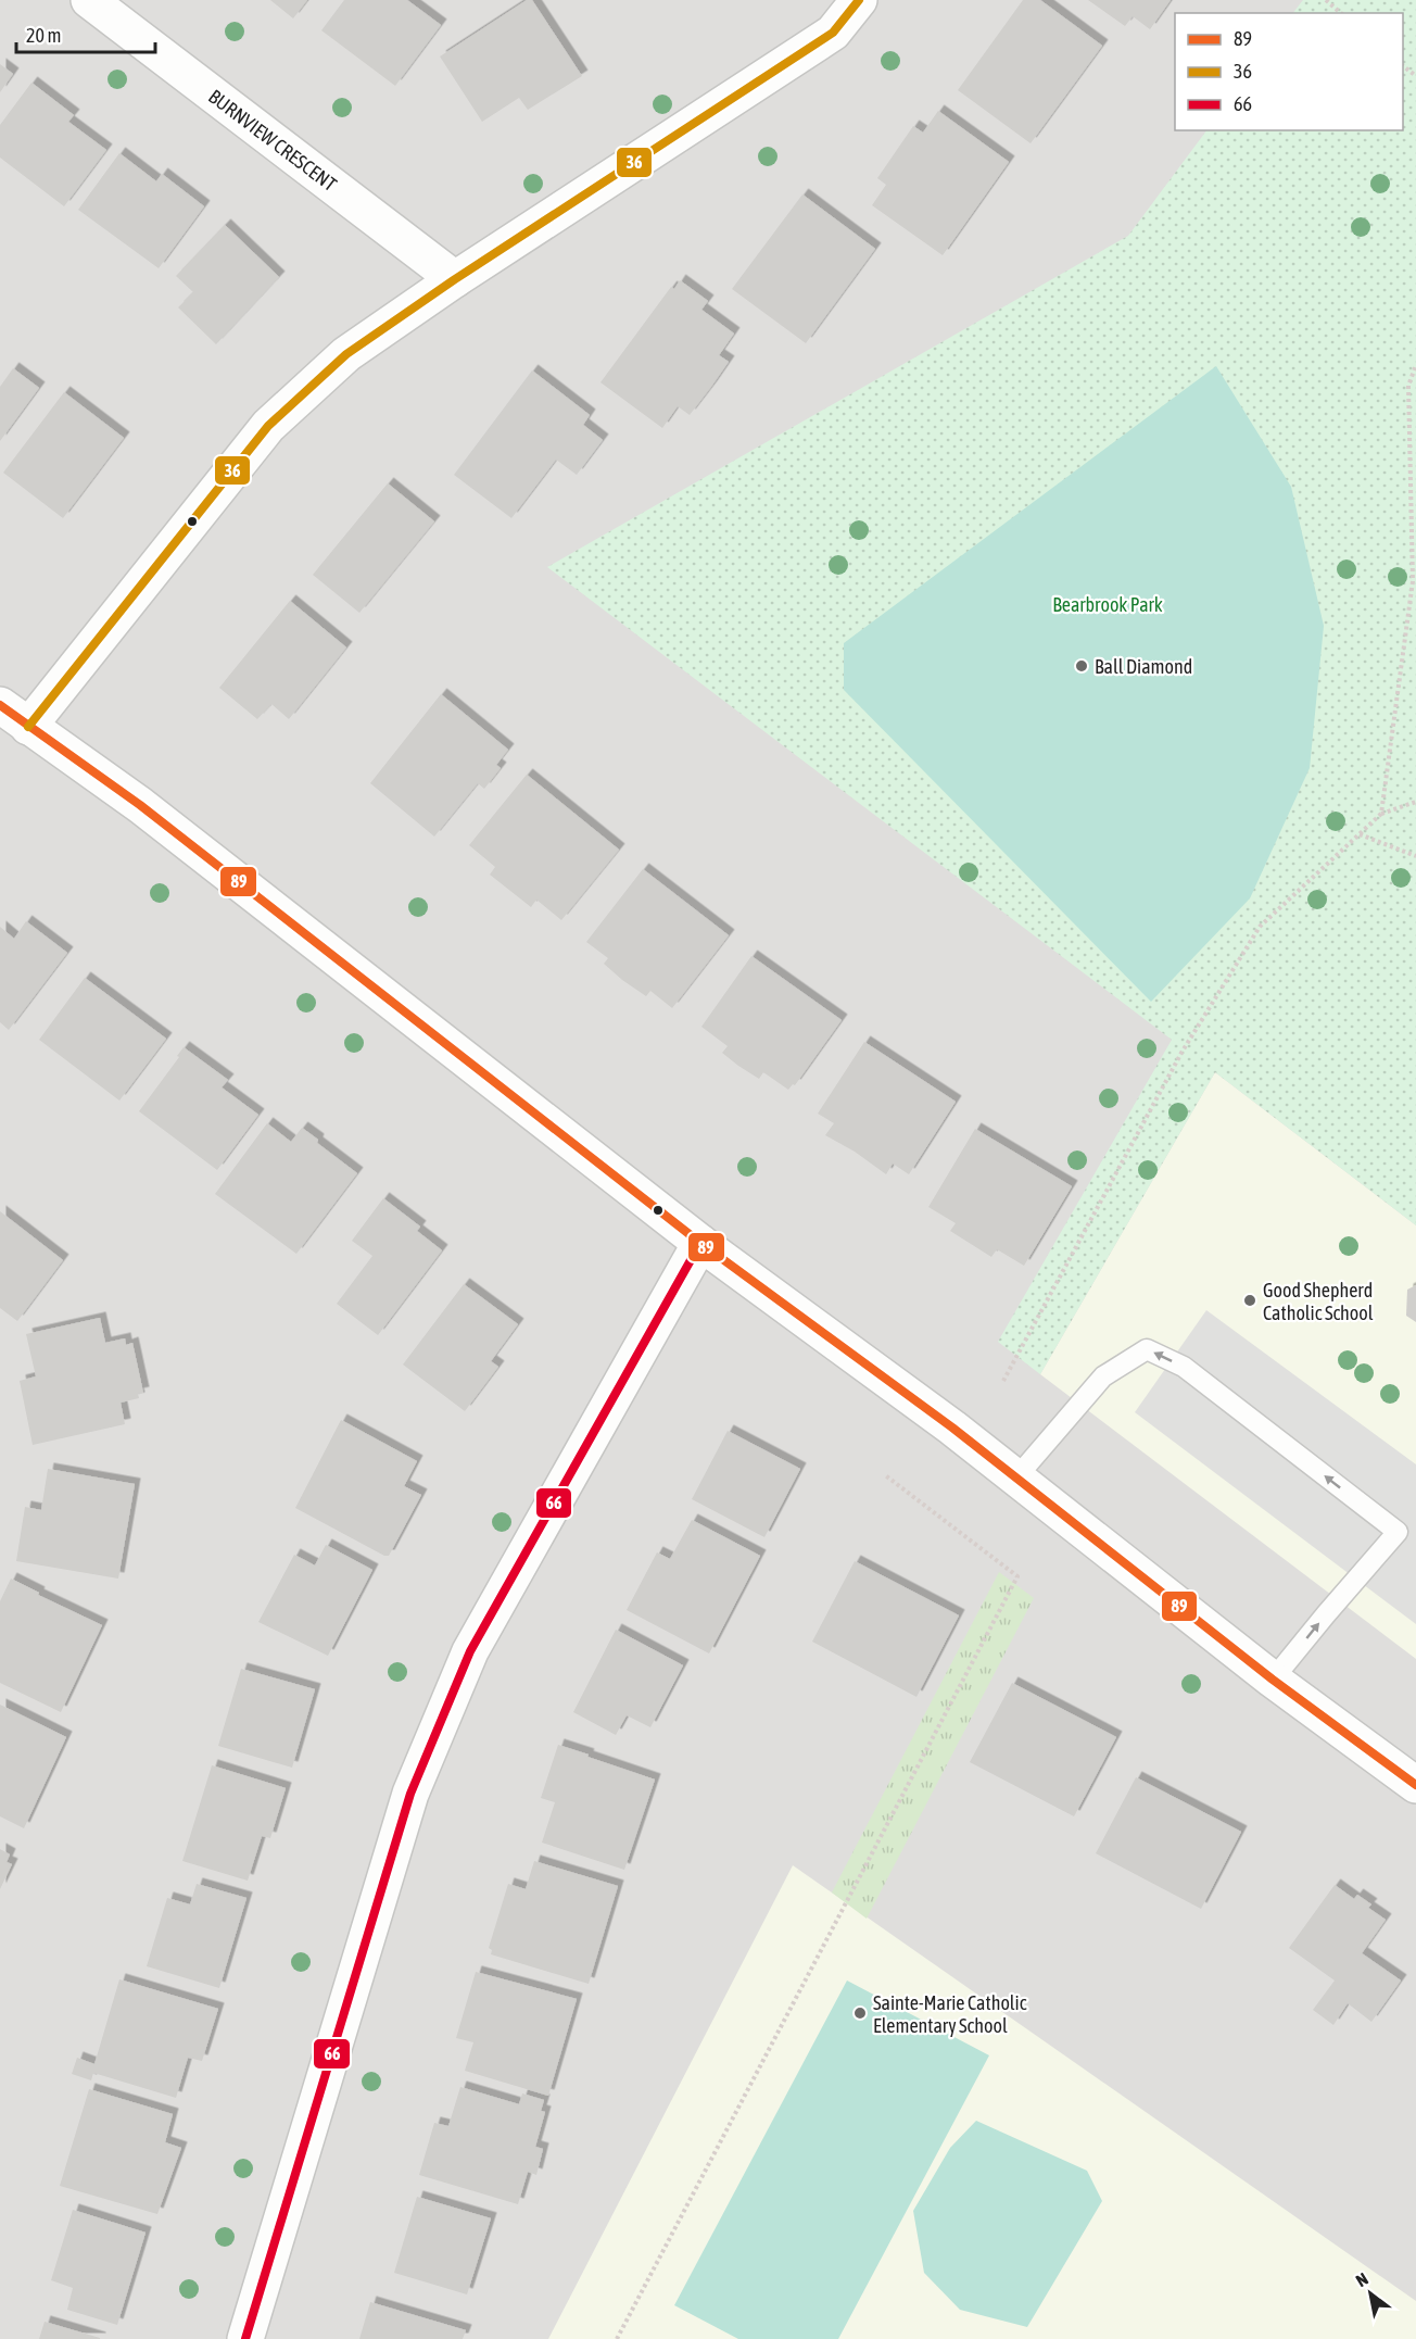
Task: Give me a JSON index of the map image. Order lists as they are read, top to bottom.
{
  "streets": {
    "street": ["BURNVIEW CRESCENT"]
  },
  "parks": ["Bearbrook Park"],
  "places": ["Ball Diamond", "Good Shepherd Catholic School", "Sainte-Marie Catholic Elementary School"],
  "lines": ["transit line 36", "transit line 89", "transit line 66"],
  "legend": ["89", "36", "66"],
  "scale_bar": "20 m",
  "north": "top left"
}
